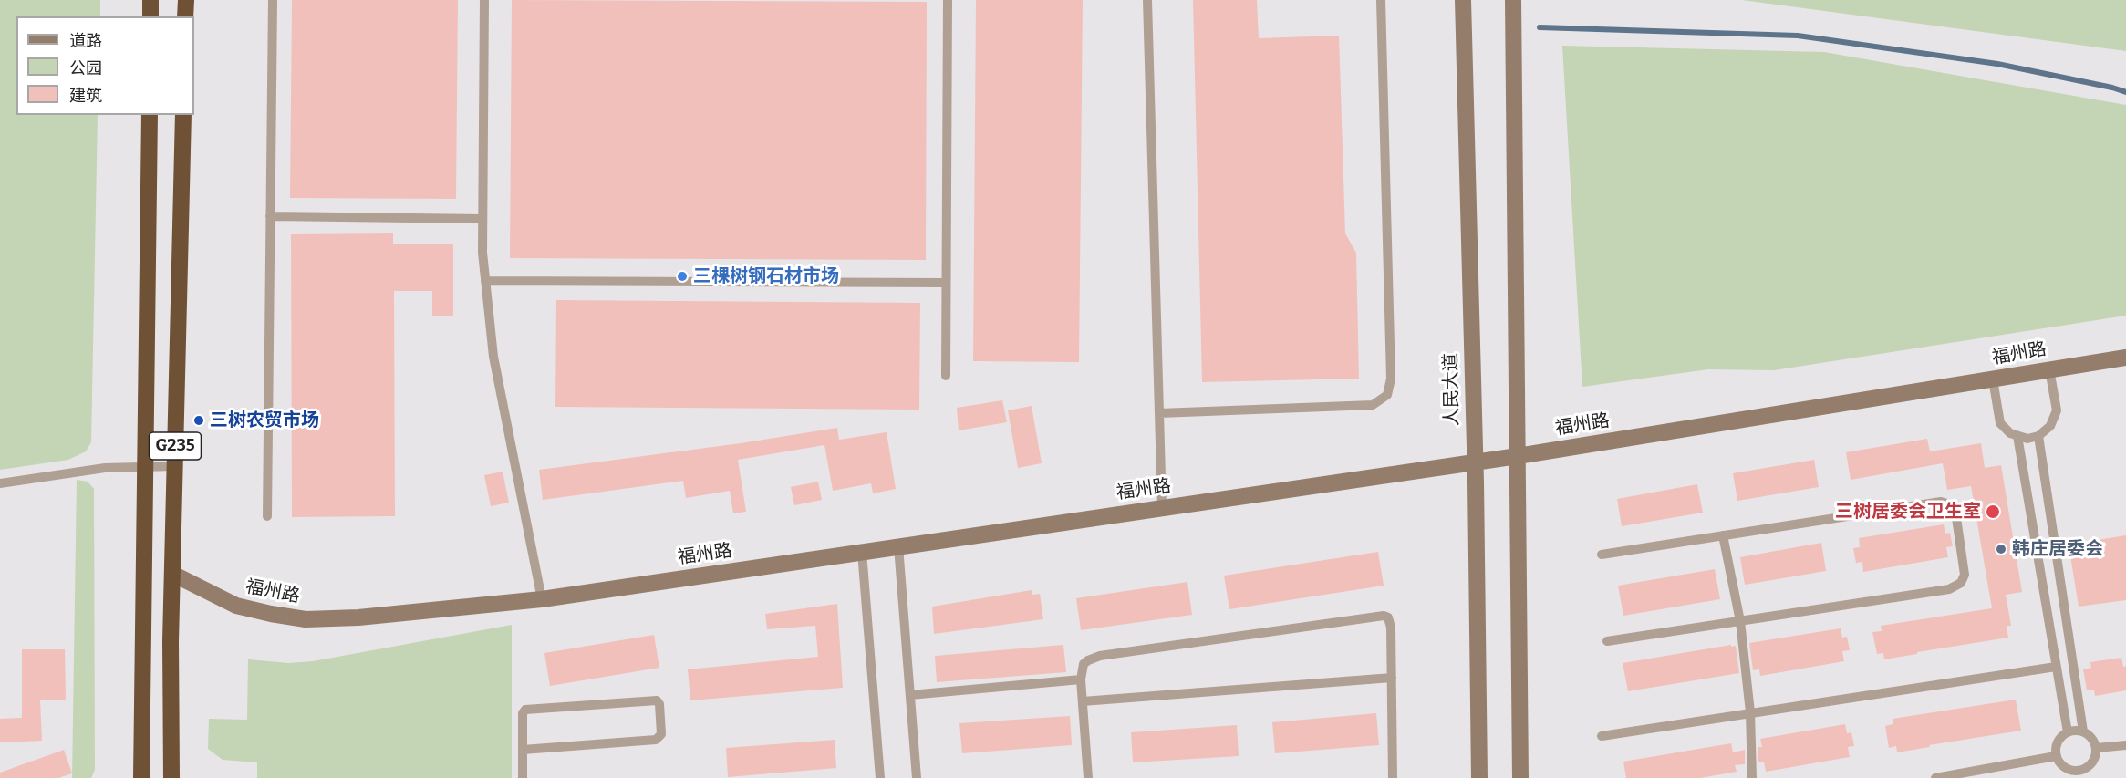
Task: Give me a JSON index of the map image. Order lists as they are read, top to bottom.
{
  "streets": {
    "highway": ["G235"],
    "street": ["福州路", "人民大道"]
  },
  "crossings": [
    ["福州路", "人民大道"],
    ["福州路", "G235"]
  ],
  "places": [
    "三棵树钢石材市场",
    "三树农贸市场",
    "三树居委会卫生室",
    "韩庄居委会"
  ],
  "legend": ["道路", "公园", "建筑"]
}
